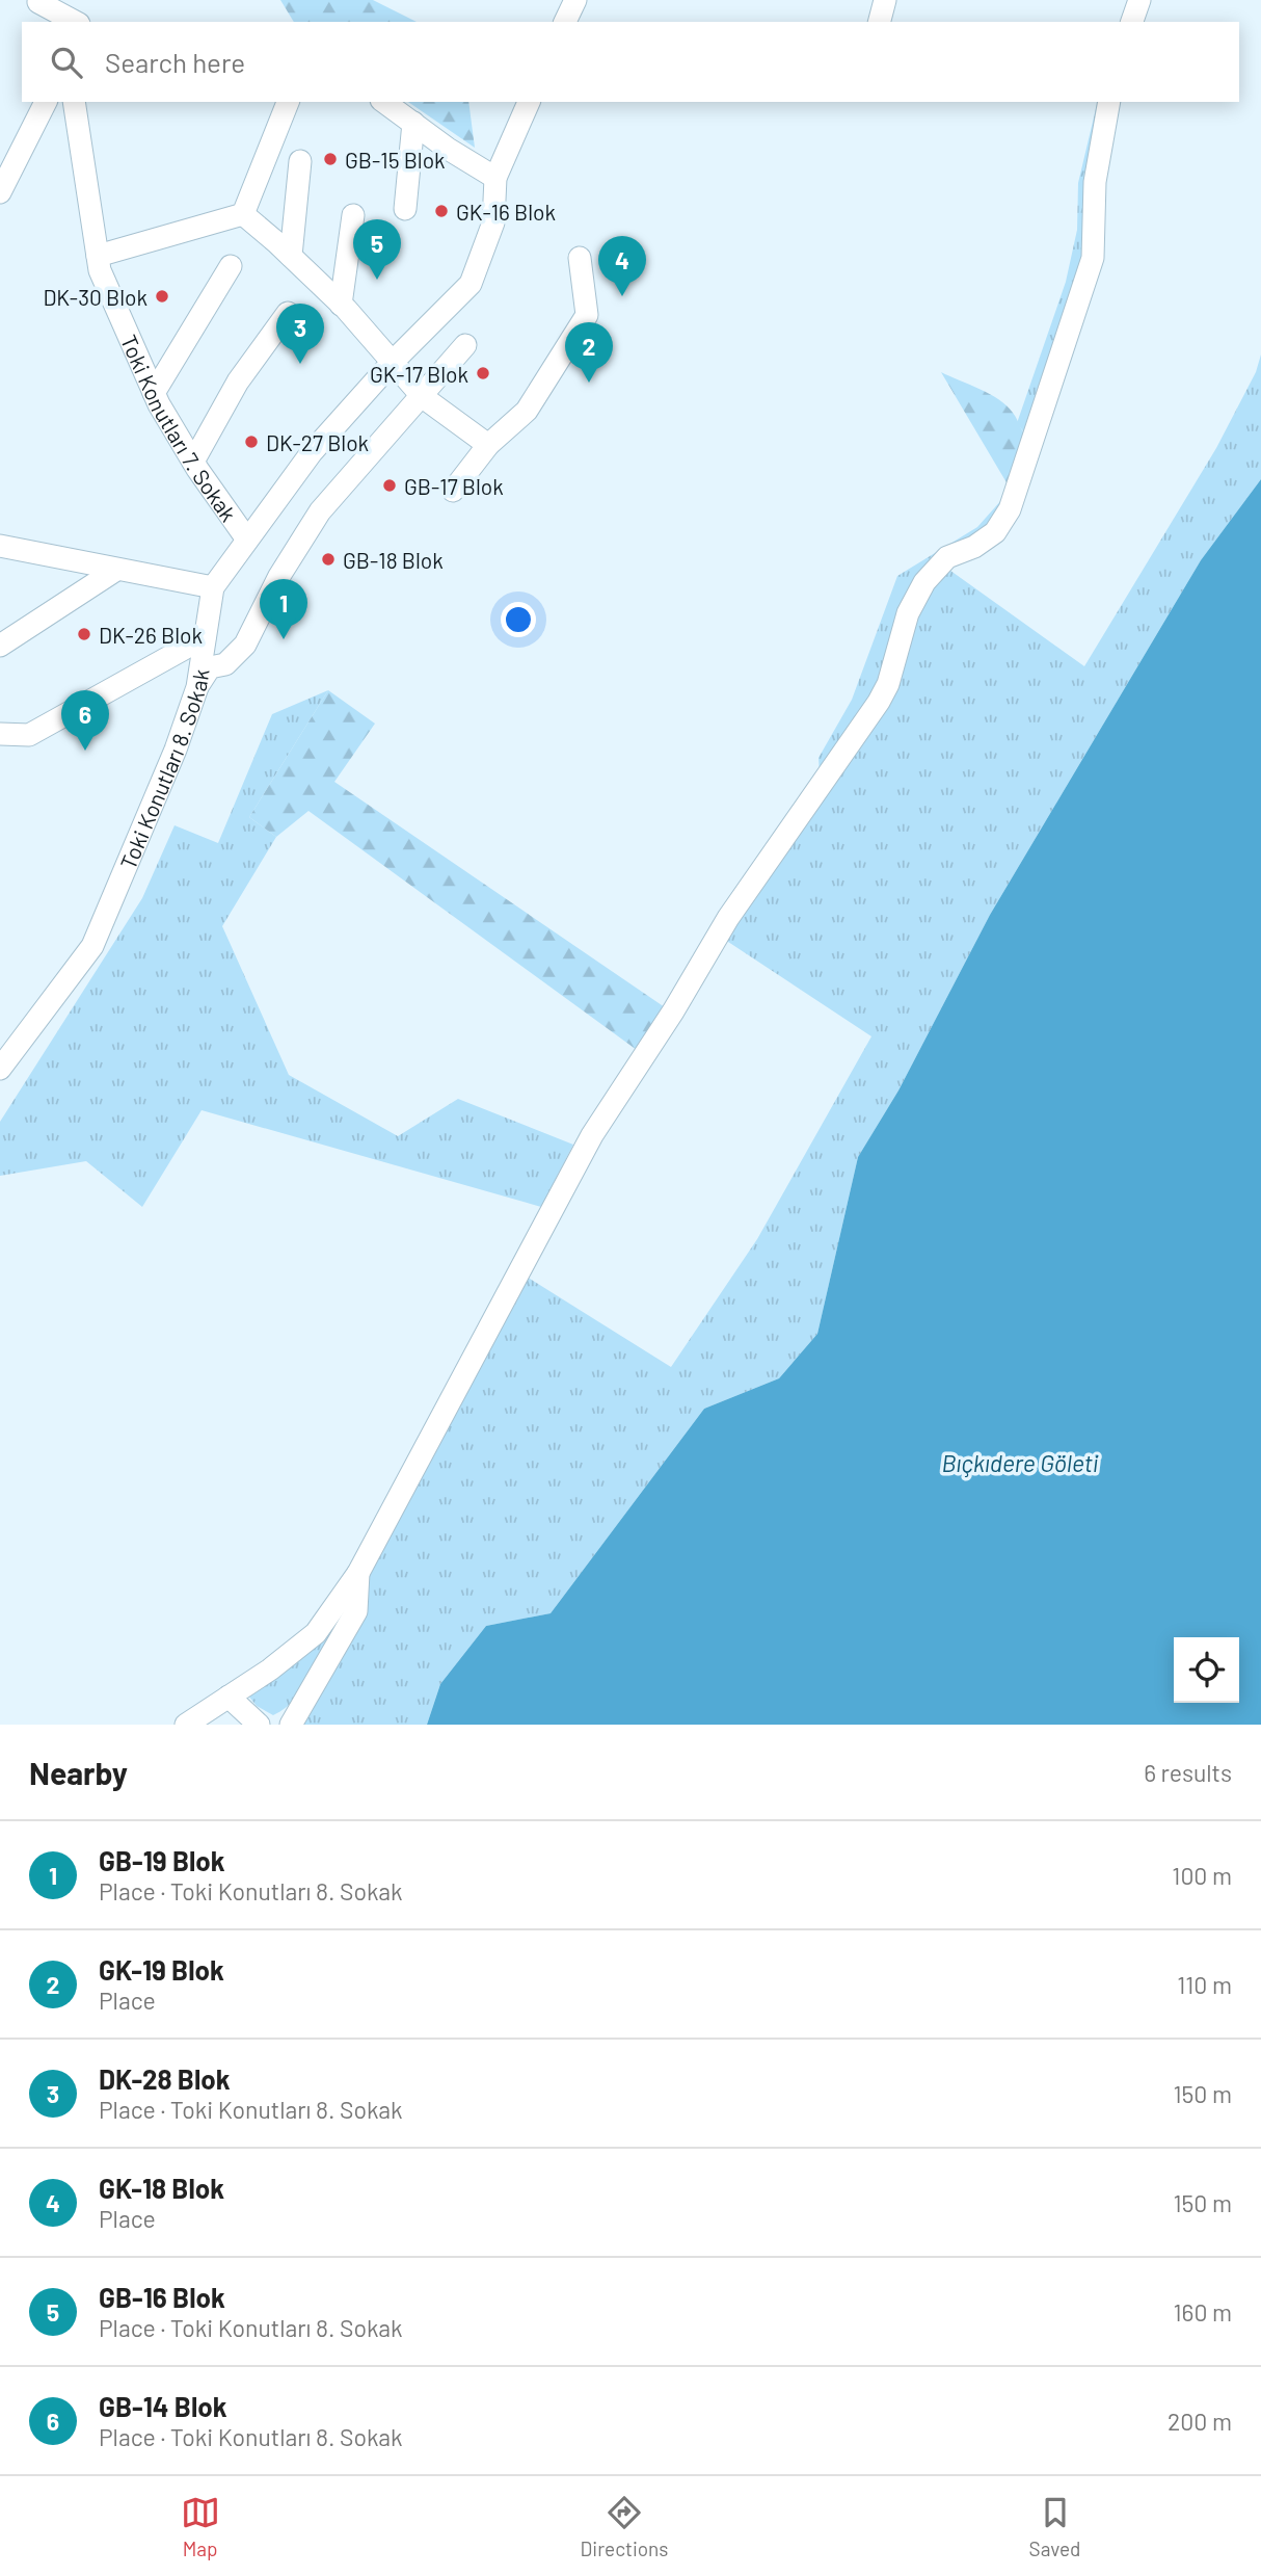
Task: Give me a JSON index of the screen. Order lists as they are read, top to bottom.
{
  "streets": {
    "street": ["Toki Konutları 7. Sokak", "Toki Konutları 8. Sokak"]
  },
  "crossings": [
    ["Toki Konutları 7. Sokak", "Toki Konutları 8. Sokak"]
  ],
  "water": ["Bıçkıdere Göleti"],
  "places": [
    "GB-15 Blok",
    "GK-16 Blok",
    "DK-30 Blok",
    "GK-17 Blok",
    "DK-27 Blok",
    "GB-17 Blok",
    "GB-18 Blok",
    "DK-26 Blok"
  ],
  "page": {
    "search": "Search here",
    "pins": [
      "5",
      "4",
      "3",
      "2",
      "1",
      "6"
    ],
    "heading": ["Nearby", "6 results"],
    "list": [
      {
        "mark": "1",
        "name": "GB-19 Blok",
        "note": "Place · Toki Konutları 8. Sokak",
        "value": "100 m"
      },
      {
        "mark": "2",
        "name": "GK-19 Blok",
        "note": "Place",
        "value": "110 m"
      },
      {
        "mark": "3",
        "name": "DK-28 Blok",
        "note": "Place · Toki Konutları 8. Sokak",
        "value": "150 m"
      },
      {
        "mark": "4",
        "name": "GK-18 Blok",
        "note": "Place",
        "value": "150 m"
      },
      {
        "mark": "5",
        "name": "GB-16 Blok",
        "note": "Place · Toki Konutları 8. Sokak",
        "value": "160 m"
      },
      {
        "mark": "6",
        "name": "GB-14 Blok",
        "note": "Place · Toki Konutları 8. Sokak",
        "value": "200 m"
      }
    ],
    "nav": ["Map", "Directions", "Saved"]
  }
}
